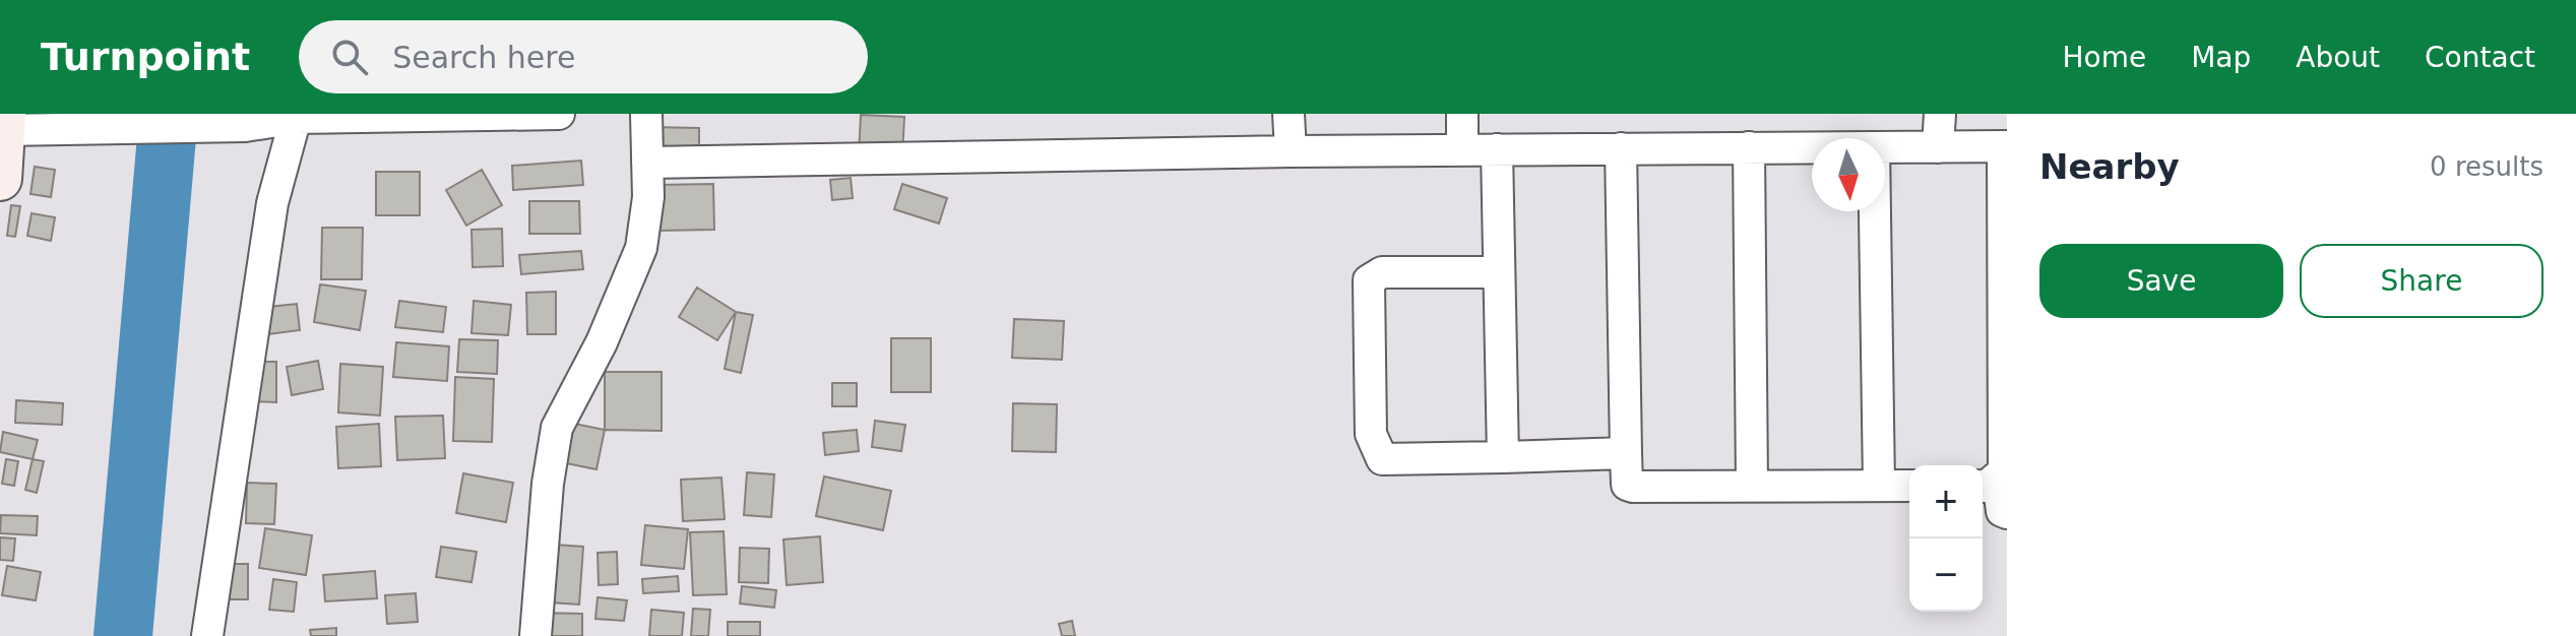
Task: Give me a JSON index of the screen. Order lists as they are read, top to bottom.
{
  "north": "bottom",
  "page": {
    "header": "Turnpoint",
    "search": "Search here",
    "nav": [
      "Home",
      "Map",
      "About",
      "Contact"
    ],
    "heading": ["Nearby", "0 results"],
    "buttons": ["Save", "Share"],
    "map_buttons": ["+", "−"]
  }
}
